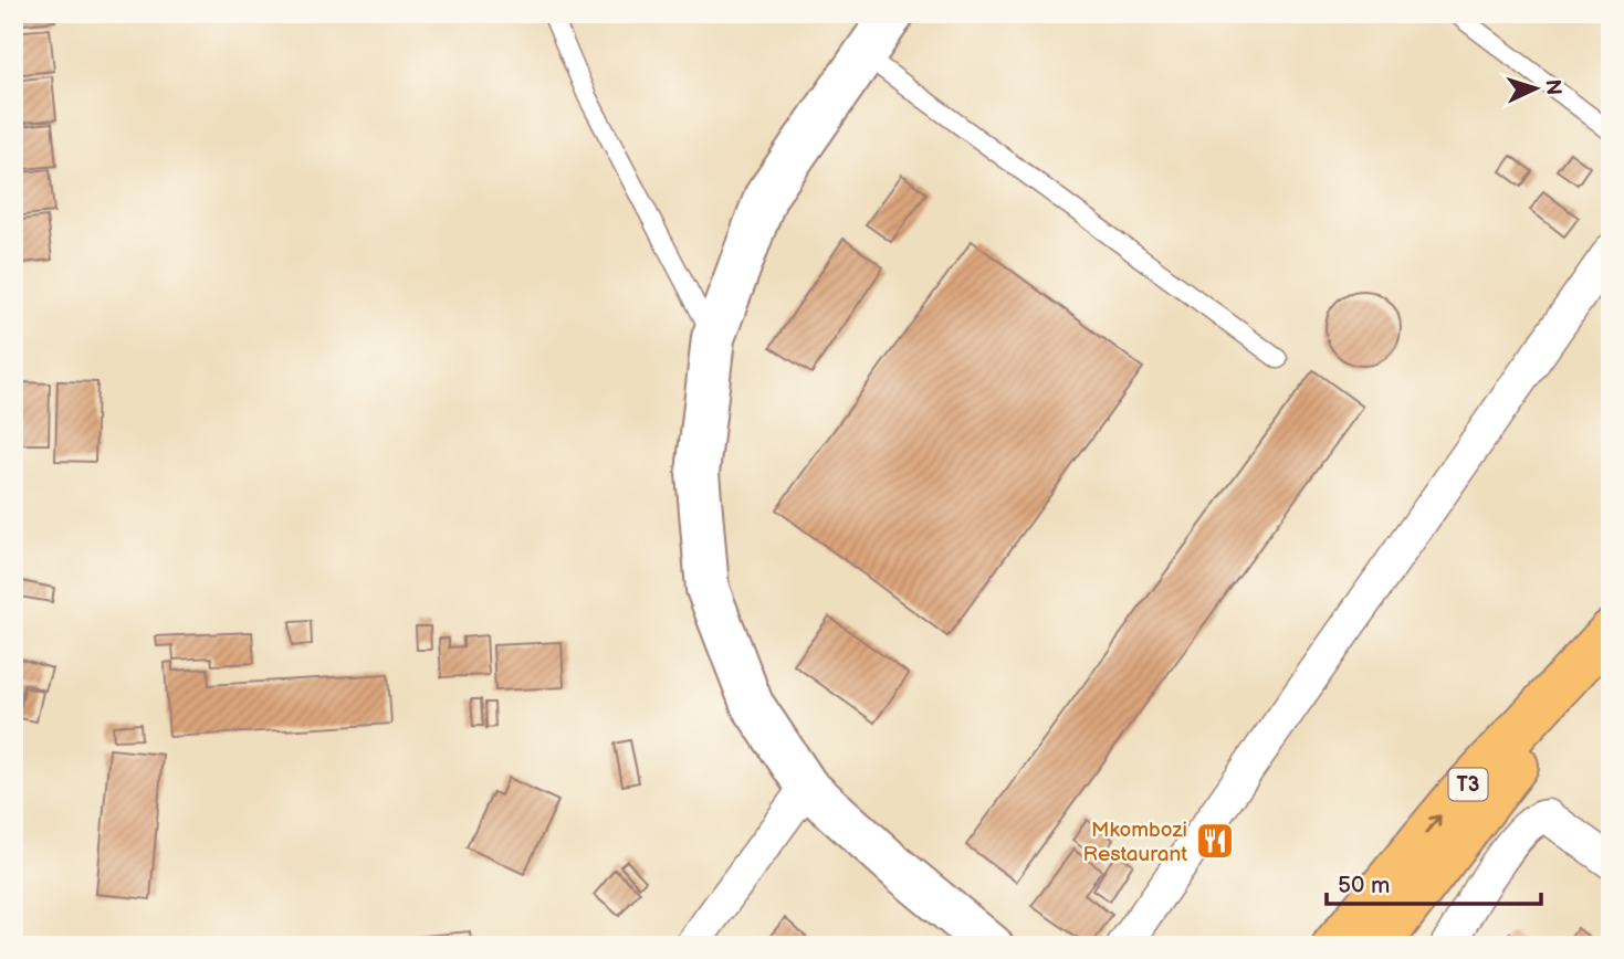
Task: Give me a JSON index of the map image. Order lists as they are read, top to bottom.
{
  "streets": {
    "highway": ["T3"]
  },
  "places": {
    "restaurant": ["Mkombozi Restaurant"]
  },
  "scale_bar": "50 m",
  "north": "right"
}
